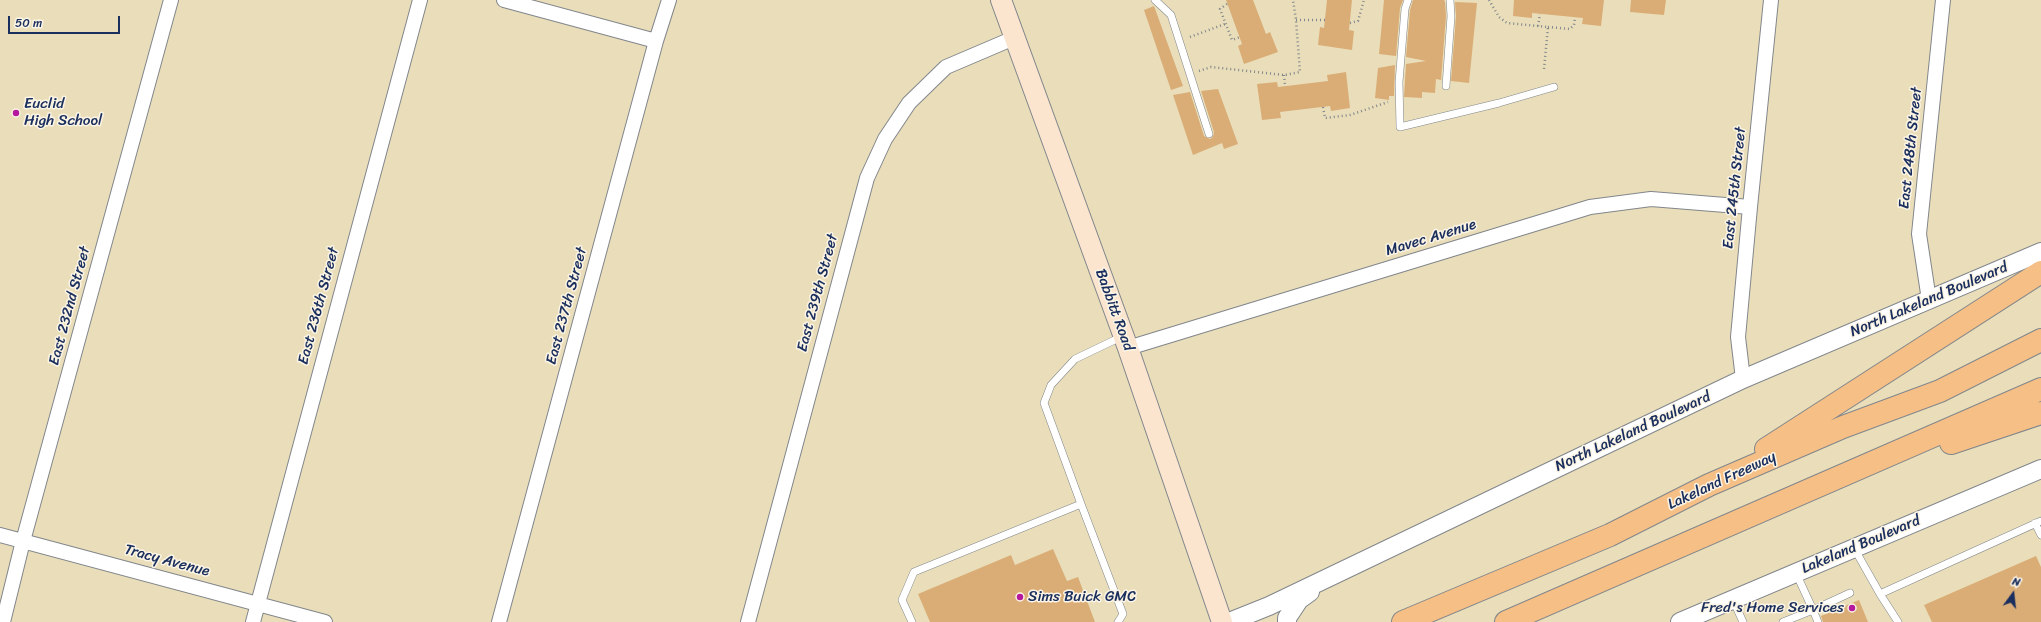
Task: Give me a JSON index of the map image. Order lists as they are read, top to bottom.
{
  "streets": {
    "highway": ["Lakeland Freeway"],
    "main road": ["Babbitt Road"],
    "street": [
      "East 248th Street",
      "East 245th Street",
      "Mavec Avenue",
      "East 239th Street",
      "North Lakeland Boulevard",
      "East 232nd Street",
      "East 236th Street",
      "East 237th Street",
      "Lakeland Boulevard",
      "Tracy Avenue"
    ]
  },
  "crossings": [
    ["East 248th Street", "North Lakeland Boulevard"],
    ["East 245th Street", "Mavec Avenue"],
    ["East 245th Street", "North Lakeland Boulevard"],
    ["Mavec Avenue", "Babbitt Road"],
    ["East 239th Street", "Babbitt Road"],
    ["East 232nd Street", "Tracy Avenue"],
    ["East 236th Street", "Tracy Avenue"]
  ],
  "places": ["Euclid High School", "Sims Buick GMC", "Fred's Home Services"],
  "scale_bar": "50 m",
  "north": "top"
}
